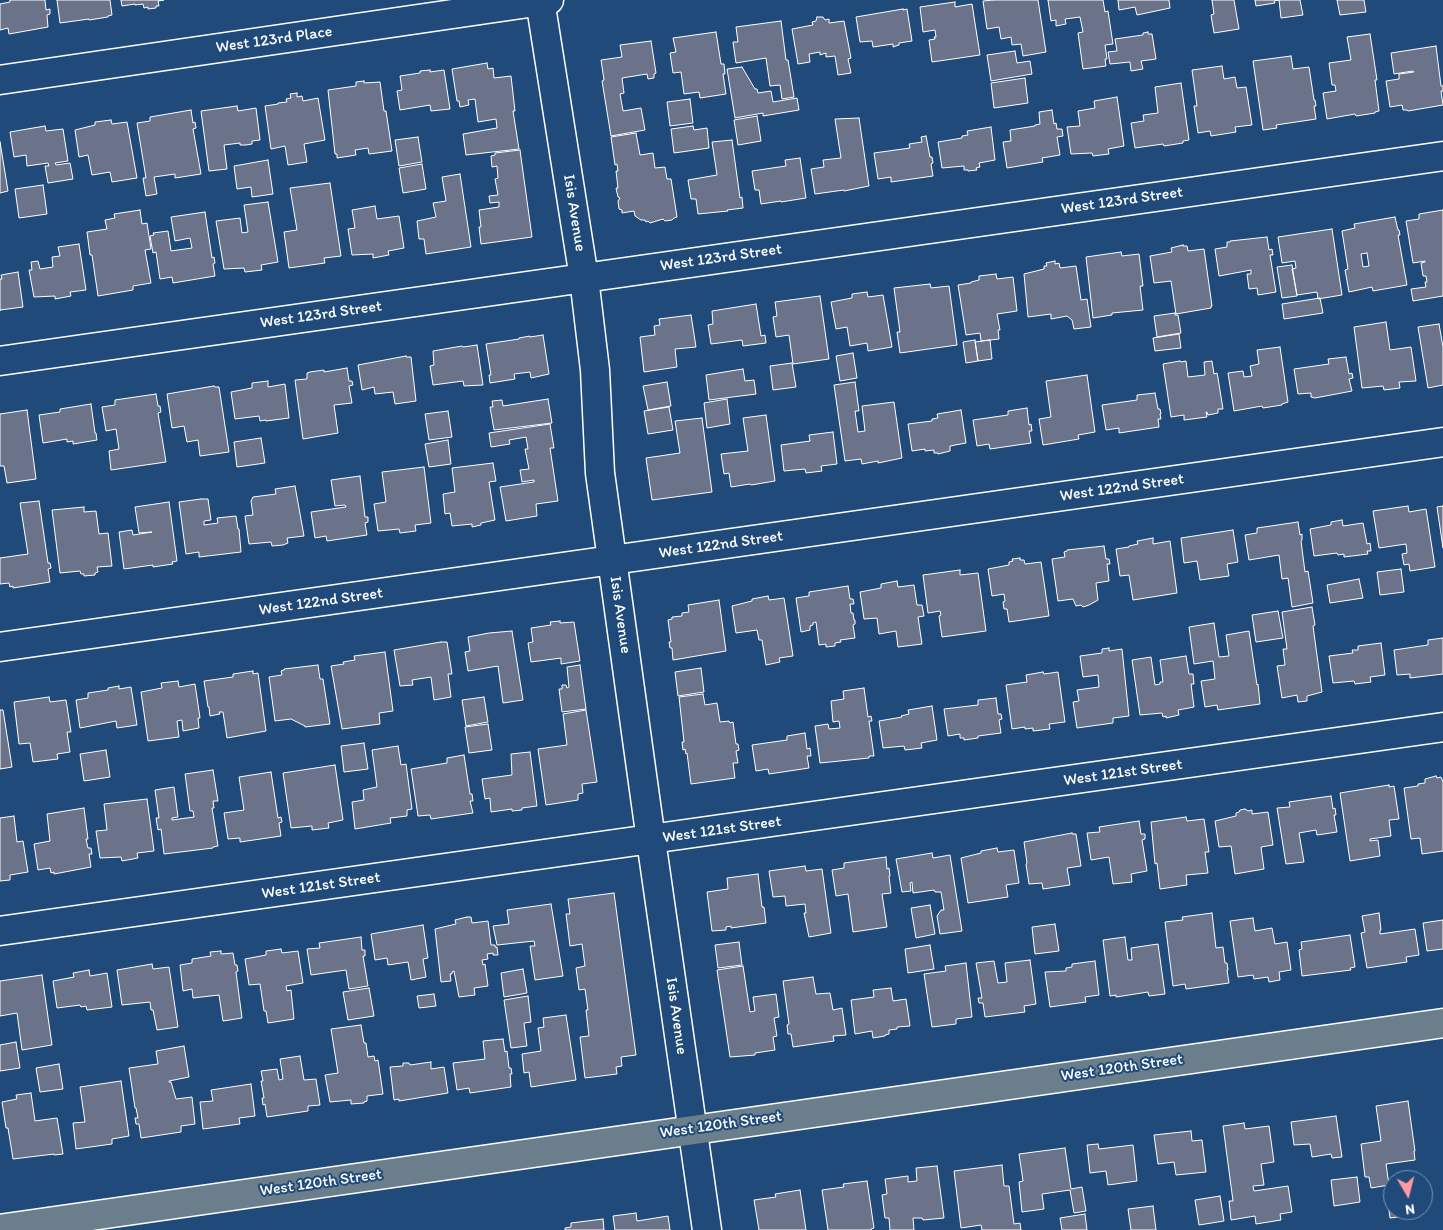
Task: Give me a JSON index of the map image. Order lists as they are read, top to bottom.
{
  "streets": {
    "main road": ["West 120th Street"],
    "street": [
      "West 123rd Place",
      "West 123rd Street",
      "Isis Avenue",
      "West 122nd Street",
      "West 121st Street"
    ]
  },
  "crossings": [
    ["West 123rd Place", "Isis Avenue"],
    ["West 123rd Street", "Isis Avenue"],
    ["Isis Avenue", "West 122nd Street"],
    ["Isis Avenue", "West 121st Street"],
    ["Isis Avenue", "West 120th Street"]
  ],
  "north": "bottom"
}
